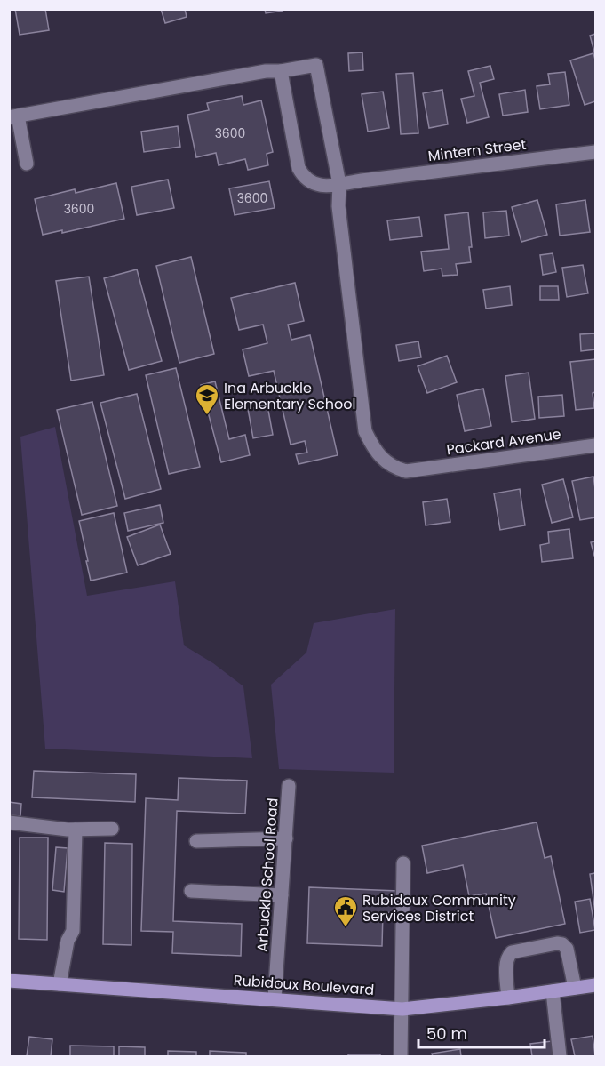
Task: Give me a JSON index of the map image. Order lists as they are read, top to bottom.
{
  "streets": {
    "main road": ["Rubidoux Boulevard"],
    "street": ["Mintern Street", "Packard Avenue", "Arbuckle School Road"]
  },
  "crossings": [
    ["Mintern Street", "Packard Avenue"],
    ["Arbuckle School Road", "Rubidoux Boulevard"]
  ],
  "places": {
    "school or university": ["Ina Arbuckle Elementary School"],
    "public building": ["Rubidoux Community Services District"]
  },
  "house_numbers": ["3600", "3600", "3600"],
  "scale_bar": "50 m"
}
